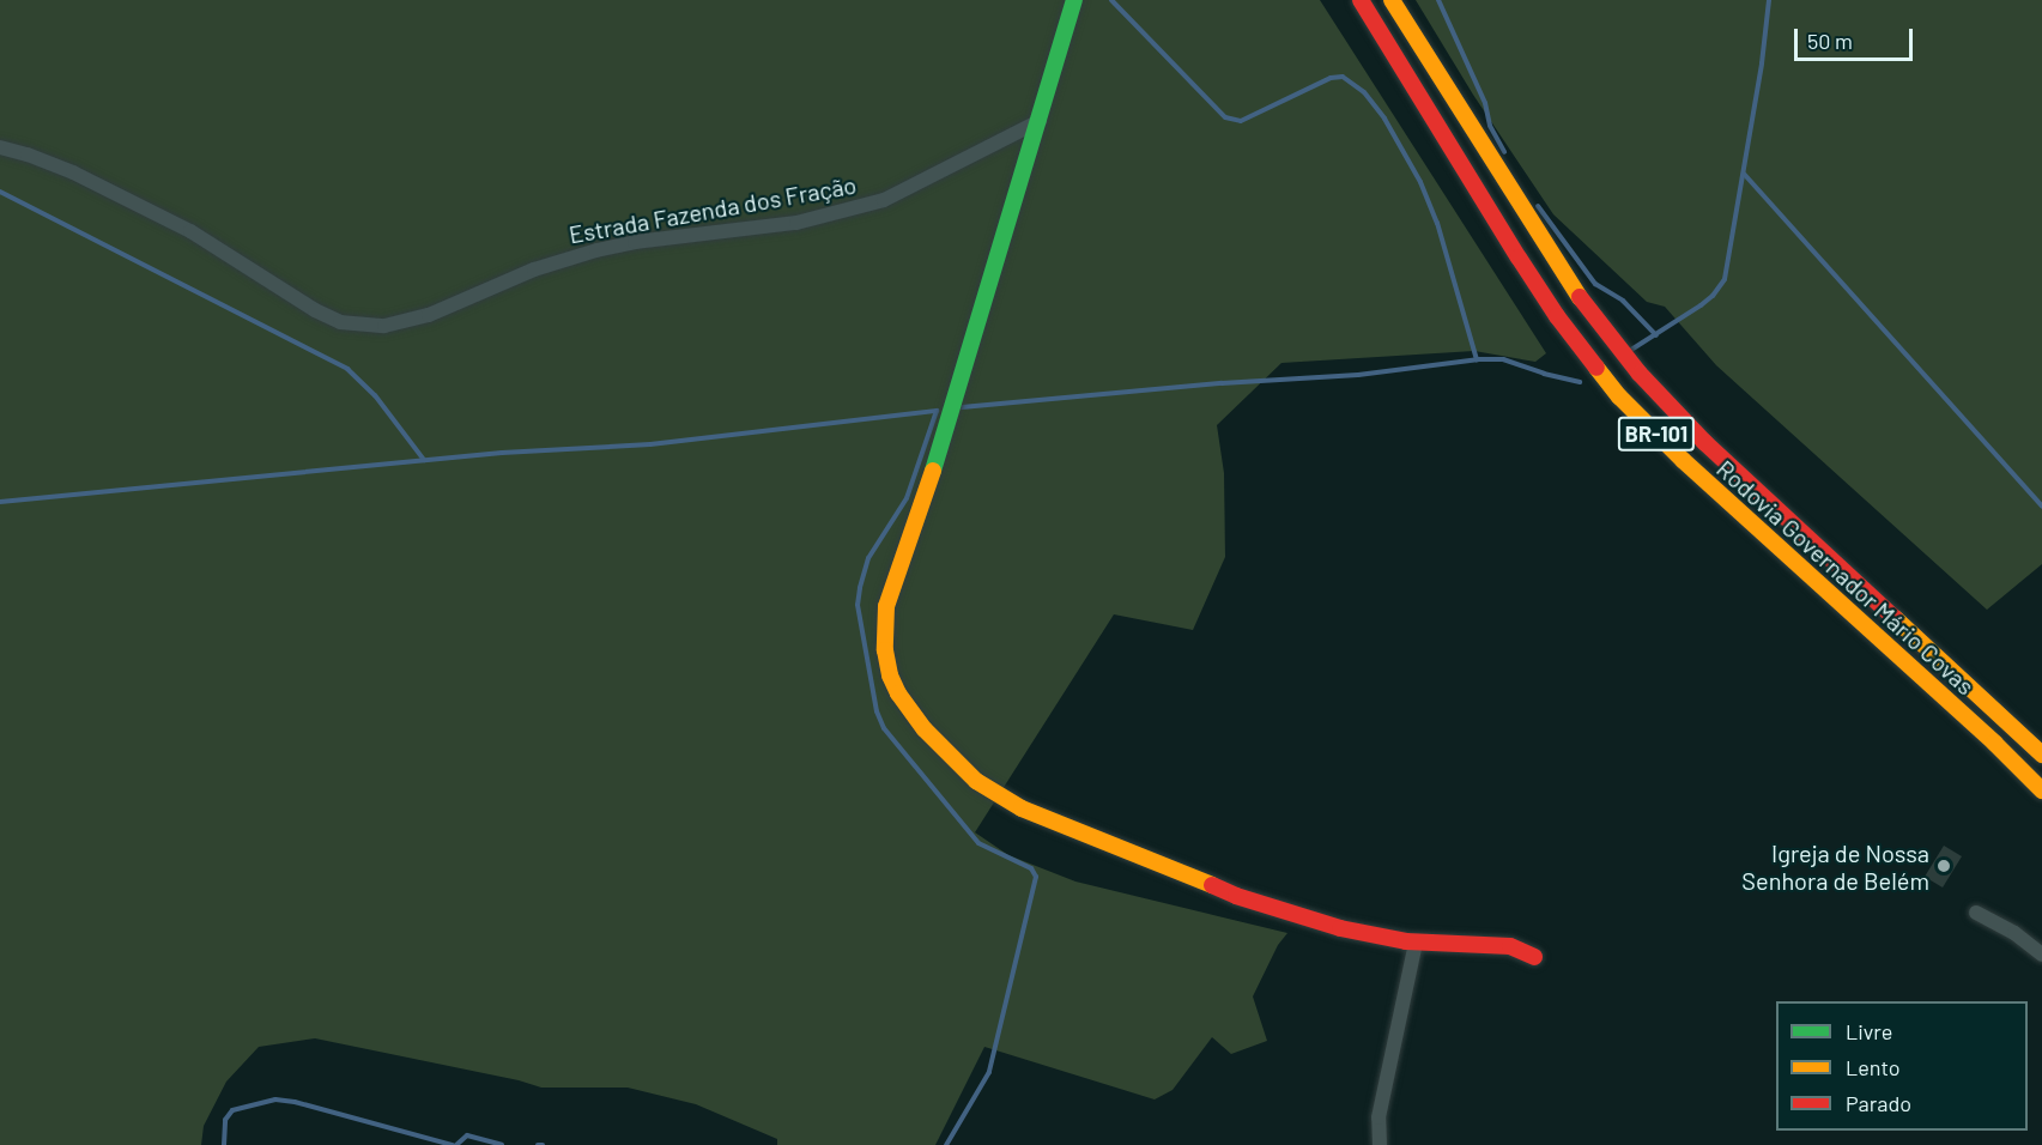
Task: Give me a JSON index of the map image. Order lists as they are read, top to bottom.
{
  "streets": {
    "main road": ["BR-101", "Rodovia Governador Mário Covas"],
    "street": ["Estrada Fazenda dos Fração"]
  },
  "places": ["Igreja de Nossa Senhora de Belém"],
  "legend": ["Livre", "Lento", "Parado"],
  "scale_bar": "50 m"
}
